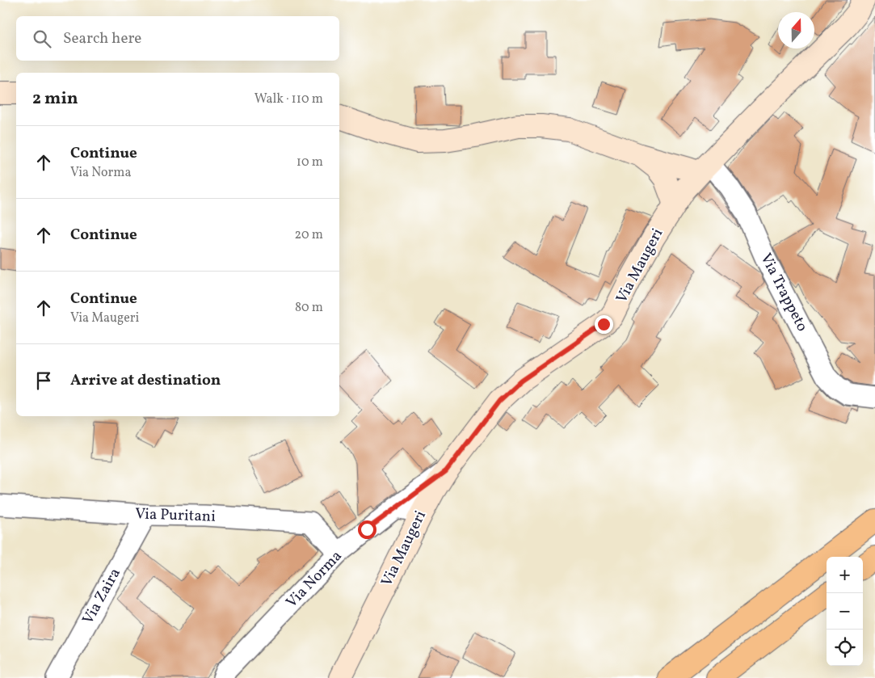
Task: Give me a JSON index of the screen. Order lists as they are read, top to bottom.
{
  "streets": {
    "street": [
      "Via Maugeri",
      "Via Trappeto",
      "Via Puritani",
      "Via Norma",
      "Via Zaira"
    ]
  },
  "crossings": [
    ["Via Maugeri", "Via Trappeto"],
    ["Via Maugeri", "Via Norma"],
    ["Via Puritani", "Via Norma"],
    ["Via Puritani", "Via Zaira"]
  ],
  "north": "top",
  "page": {
    "search": "Search here",
    "heading": ["2 min", "Walk · 110 m"],
    "list": [
      ["Continue", "Via Norma", "10 m"],
      ["Continue", "20 m"],
      ["Continue", "Via Maugeri", "80 m"],
      "Arrive at destination"
    ],
    "map_buttons": ["+", "−"]
  }
}
